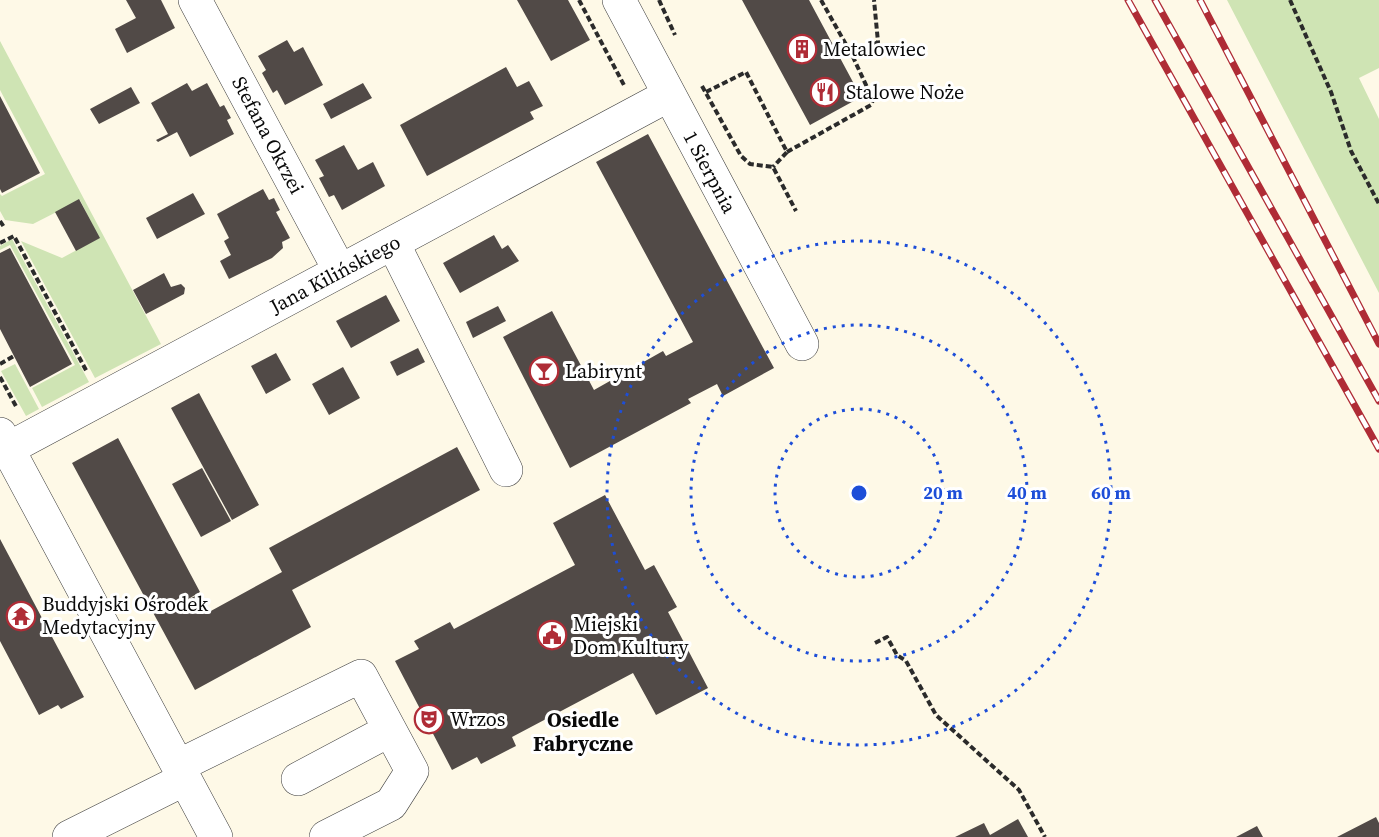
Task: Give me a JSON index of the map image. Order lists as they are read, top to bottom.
{
  "streets": {
    "street": ["Stefana Okrzei", "1 Sierpnia", "Jana Kilińskiego"]
  },
  "crossings": [
    ["Stefana Okrzei", "Jana Kilińskiego"],
    ["1 Sierpnia", "Jana Kilińskiego"]
  ],
  "districts": ["Osiedle Fabryczne"],
  "places": {
    "building": ["Metalowiec"],
    "restaurant": ["Stalowe Noże"],
    "bar": ["Labirynt"],
    "temple": ["Buddyjski Ośrodek Medytacyjny"],
    "public building": ["Miejski Dom Kultury"],
    "theatre": ["Wrzos"]
  },
  "rings": ["20 m", "40 m", "60 m"]
}
